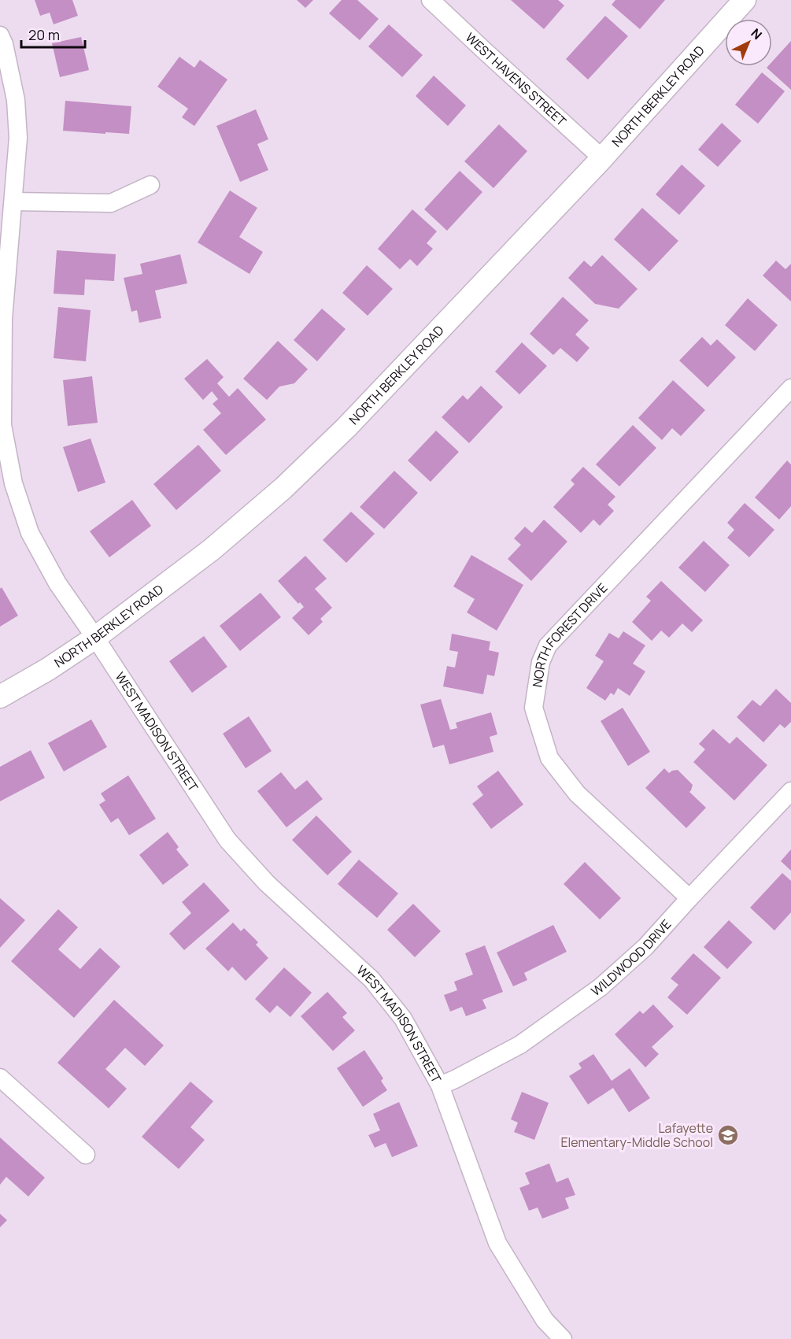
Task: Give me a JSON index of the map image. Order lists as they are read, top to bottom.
{
  "streets": {
    "street": [
      "WEST HAVENS STREET",
      "NORTH BERKLEY ROAD",
      "NORTH FOREST DRIVE",
      "WEST MADISON STREET",
      "WILDWOOD DRIVE"
    ]
  },
  "crossings": [
    ["WEST HAVENS STREET", "NORTH BERKLEY ROAD"],
    ["NORTH BERKLEY ROAD", "WEST MADISON STREET"],
    ["NORTH FOREST DRIVE", "WILDWOOD DRIVE"],
    ["WEST MADISON STREET", "WILDWOOD DRIVE"]
  ],
  "places": {
    "school or university": ["Lafayette Elementary-Middle School"]
  },
  "scale_bar": "20 m",
  "north": "top right"
}
